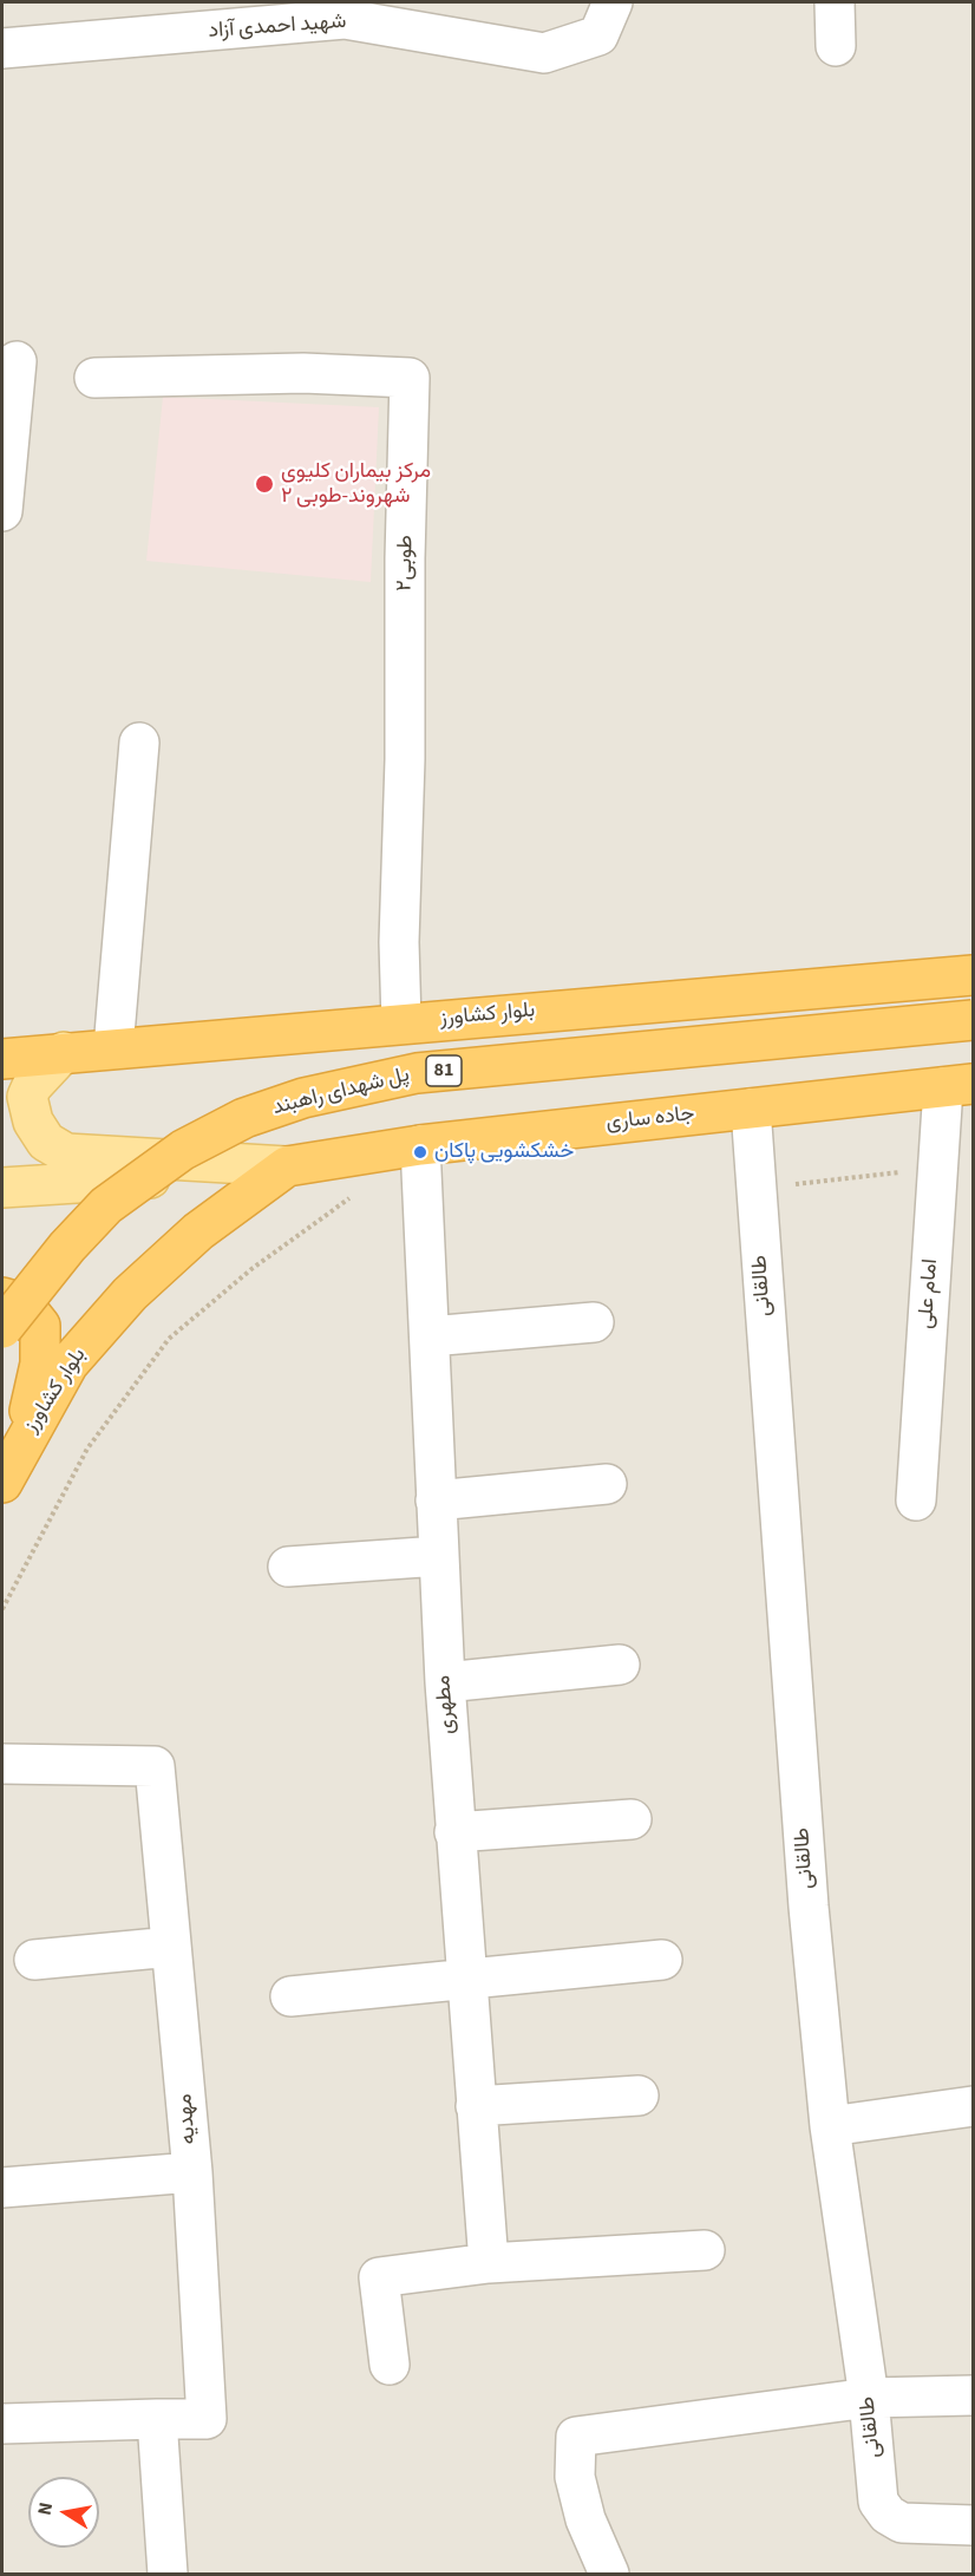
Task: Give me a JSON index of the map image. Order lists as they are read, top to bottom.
{
  "streets": {
    "highway": [
      "بلوار کشاورز",
      "81",
      "پل شهدای راهبند",
      "جاده ساری"
    ],
    "street": [
      "شهید احمدی آزاد",
      "طوبی۲",
      "طالقانی",
      "امام علی",
      "مطهری",
      "مهدیه"
    ]
  },
  "crossings": [
    ["طوبی۲", "بلوار کشاورز"],
    ["بلوار کشاورز", "جاده ساری"],
    ["جاده ساری", "طالقانی"],
    ["جاده ساری", "امام علی"],
    ["جاده ساری", "مطهری"]
  ],
  "places": ["مرکز بیماران کلیوی شهروند-طوبی ۲", "خشکشویی پاکان"],
  "north": "left"
}
